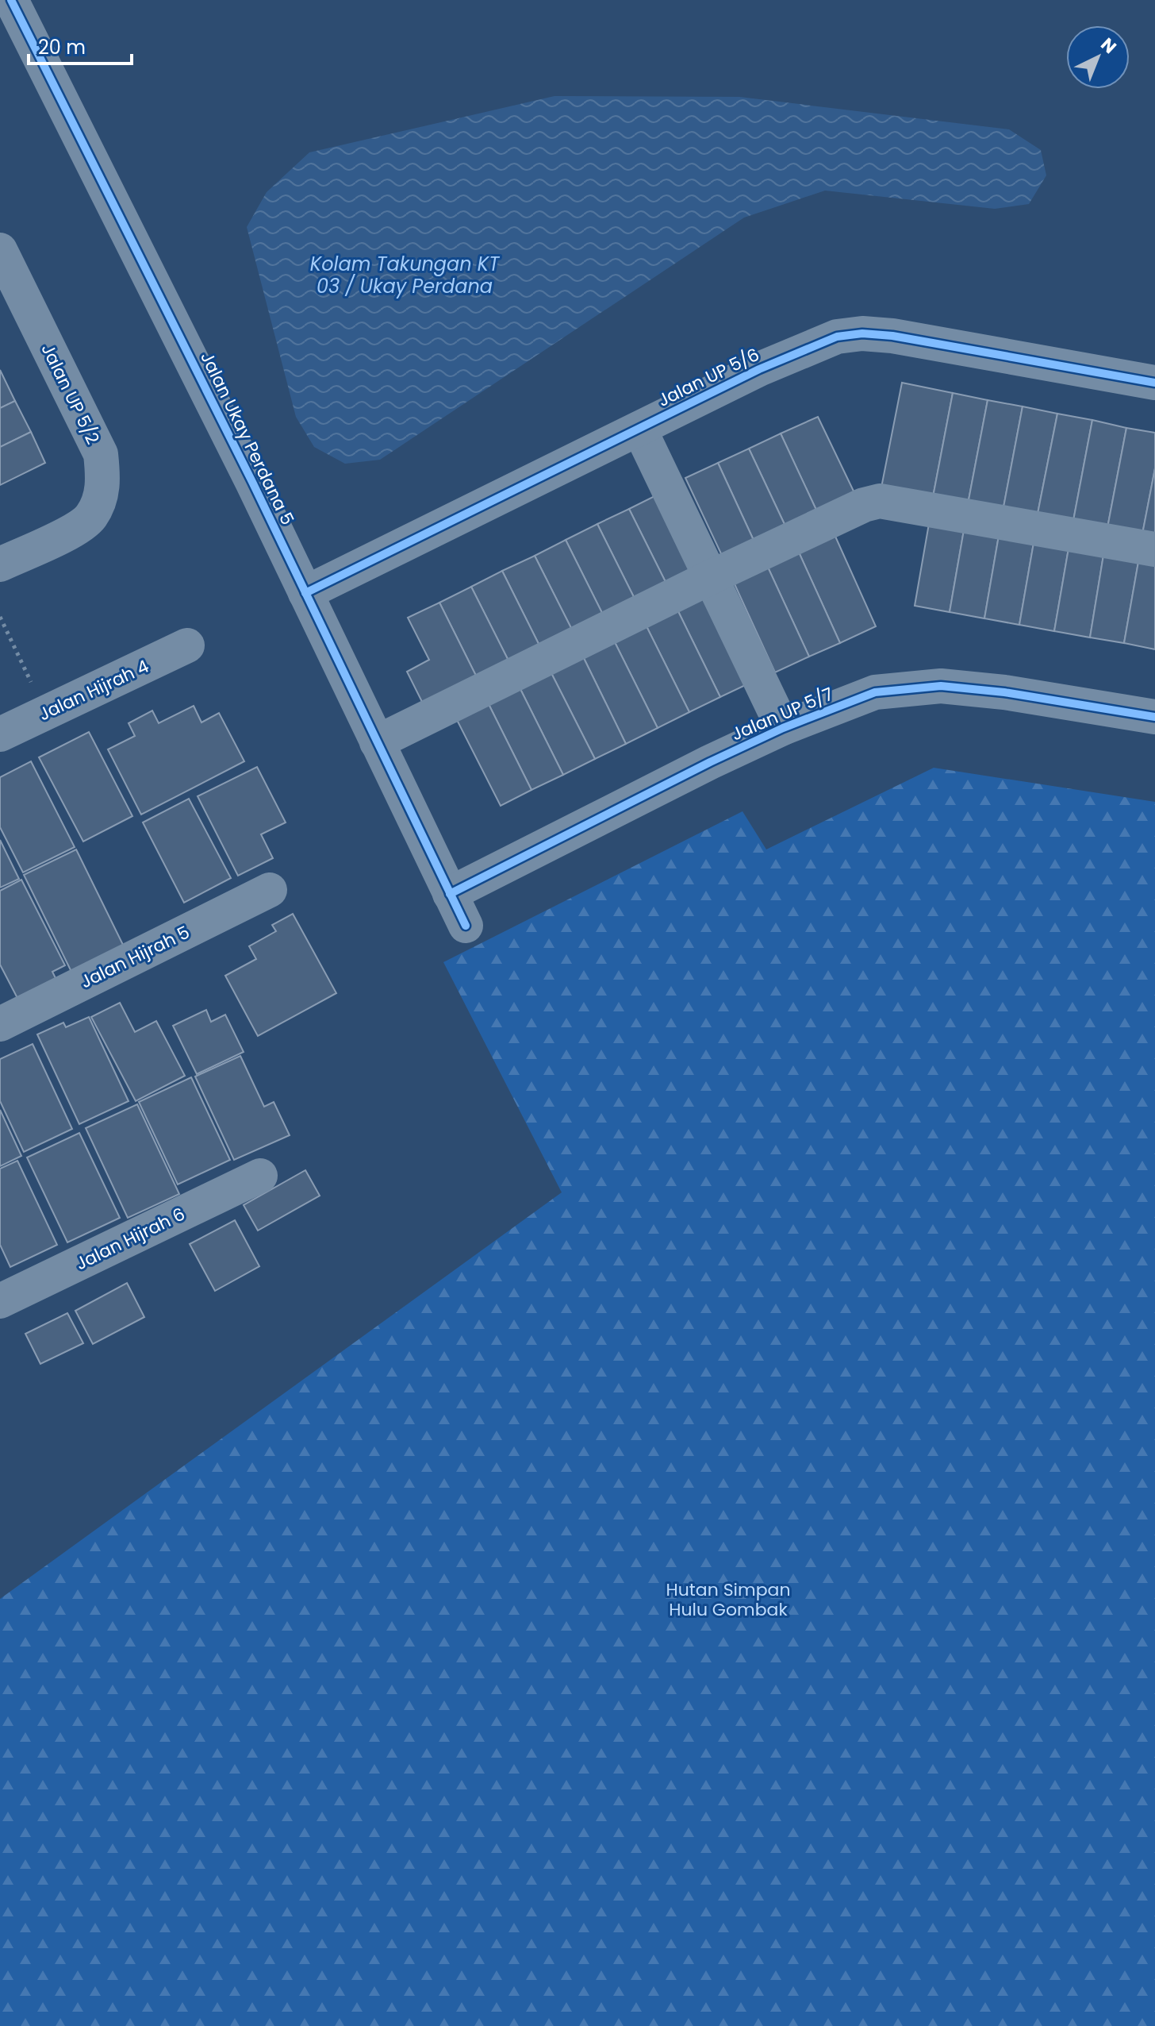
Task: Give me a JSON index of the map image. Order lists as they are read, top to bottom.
{
  "streets": {
    "street": [
      "Jalan UP 5/6",
      "Jalan UP 5/2",
      "Jalan Ukay Perdana 5",
      "Jalan Hijrah 4",
      "Jalan UP 5/7",
      "Jalan Hijrah 5",
      "Jalan Hijrah 6"
    ]
  },
  "crossings": [
    ["Jalan UP 5/6", "Jalan Ukay Perdana 5"],
    ["Jalan Ukay Perdana 5", "Jalan UP 5/7"]
  ],
  "water": ["Kolam Takungan KT 03 / Ukay Perdana"],
  "parks": ["Hutan Simpan Hulu Gombak"],
  "scale_bar": "20 m",
  "north": "top right"
}
